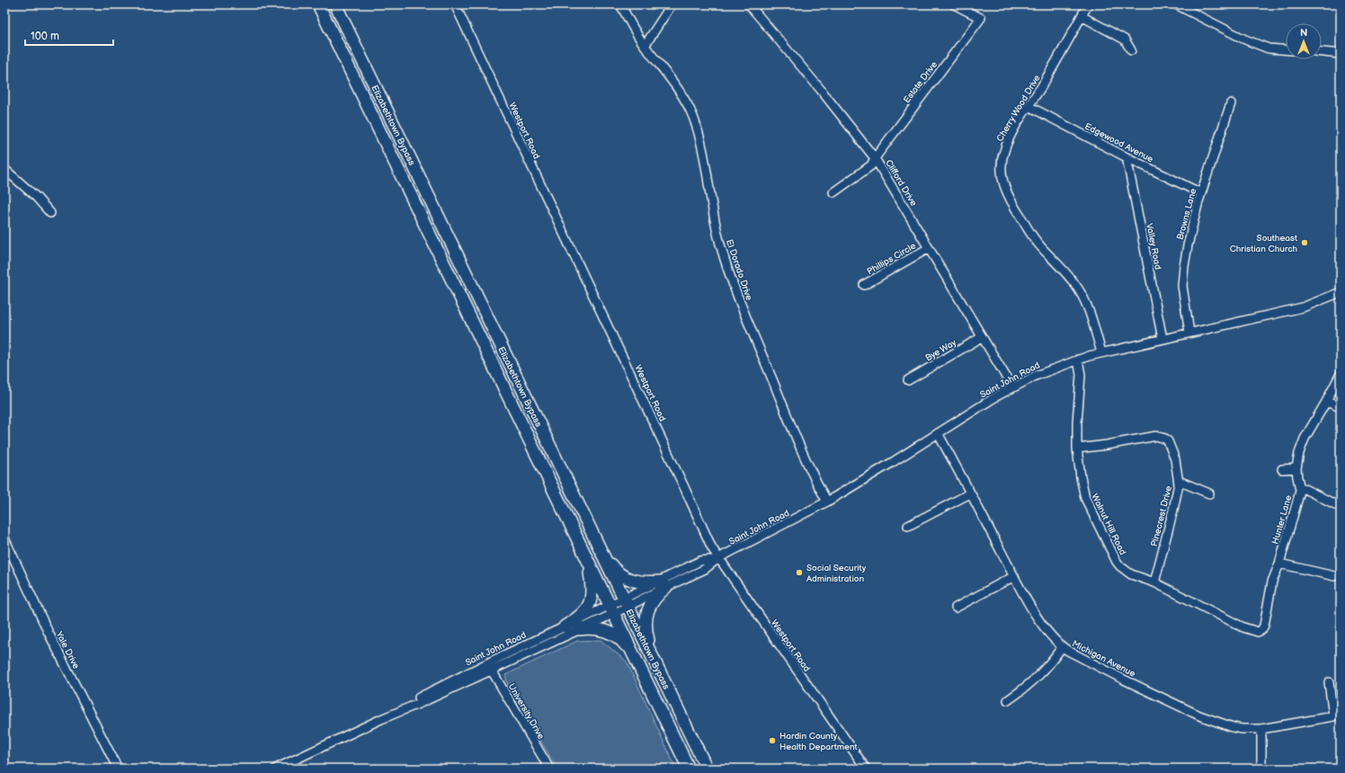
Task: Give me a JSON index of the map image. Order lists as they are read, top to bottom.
{
  "streets": {
    "highway": ["Elizabethtown Bypass"],
    "street": [
      "Estate Drive",
      "Cherry Wood Drive",
      "Westport Road",
      "Edgewood Avenue",
      "Clifford Drive",
      "Browns Lane",
      "Valley Road",
      "Phillips Circle",
      "El Dorado Drive",
      "Bye Way",
      "Saint John Road",
      "Pinecrest Drive",
      "Hunter Lane",
      "Walnut Hill Road",
      "Yale Drive",
      "Michigan Avenue",
      "University Drive"
    ]
  },
  "crossings": [
    ["Estate Drive", "Clifford Drive"],
    ["Cherry Wood Drive", "Edgewood Avenue"],
    ["Cherry Wood Drive", "Saint John Road"],
    ["Elizabethtown Bypass", "Saint John Road"],
    ["Westport Road", "Saint John Road"],
    ["Edgewood Avenue", "Browns Lane"],
    ["Edgewood Avenue", "Valley Road"],
    ["Clifford Drive", "Phillips Circle"],
    ["Clifford Drive", "Bye Way"],
    ["Clifford Drive", "Saint John Road"],
    ["Browns Lane", "Saint John Road"],
    ["Valley Road", "Saint John Road"],
    ["El Dorado Drive", "Saint John Road"],
    ["Saint John Road", "Walnut Hill Road"],
    ["Saint John Road", "Michigan Avenue"],
    ["Saint John Road", "University Drive"],
    ["Pinecrest Drive", "Walnut Hill Road"],
    ["Hunter Lane", "Walnut Hill Road"]
  ],
  "places": ["Southeast Christian Church", "Social Security Administration", "Hardin County Health Department"],
  "scale_bar": "100 m",
  "north": "top"
}
